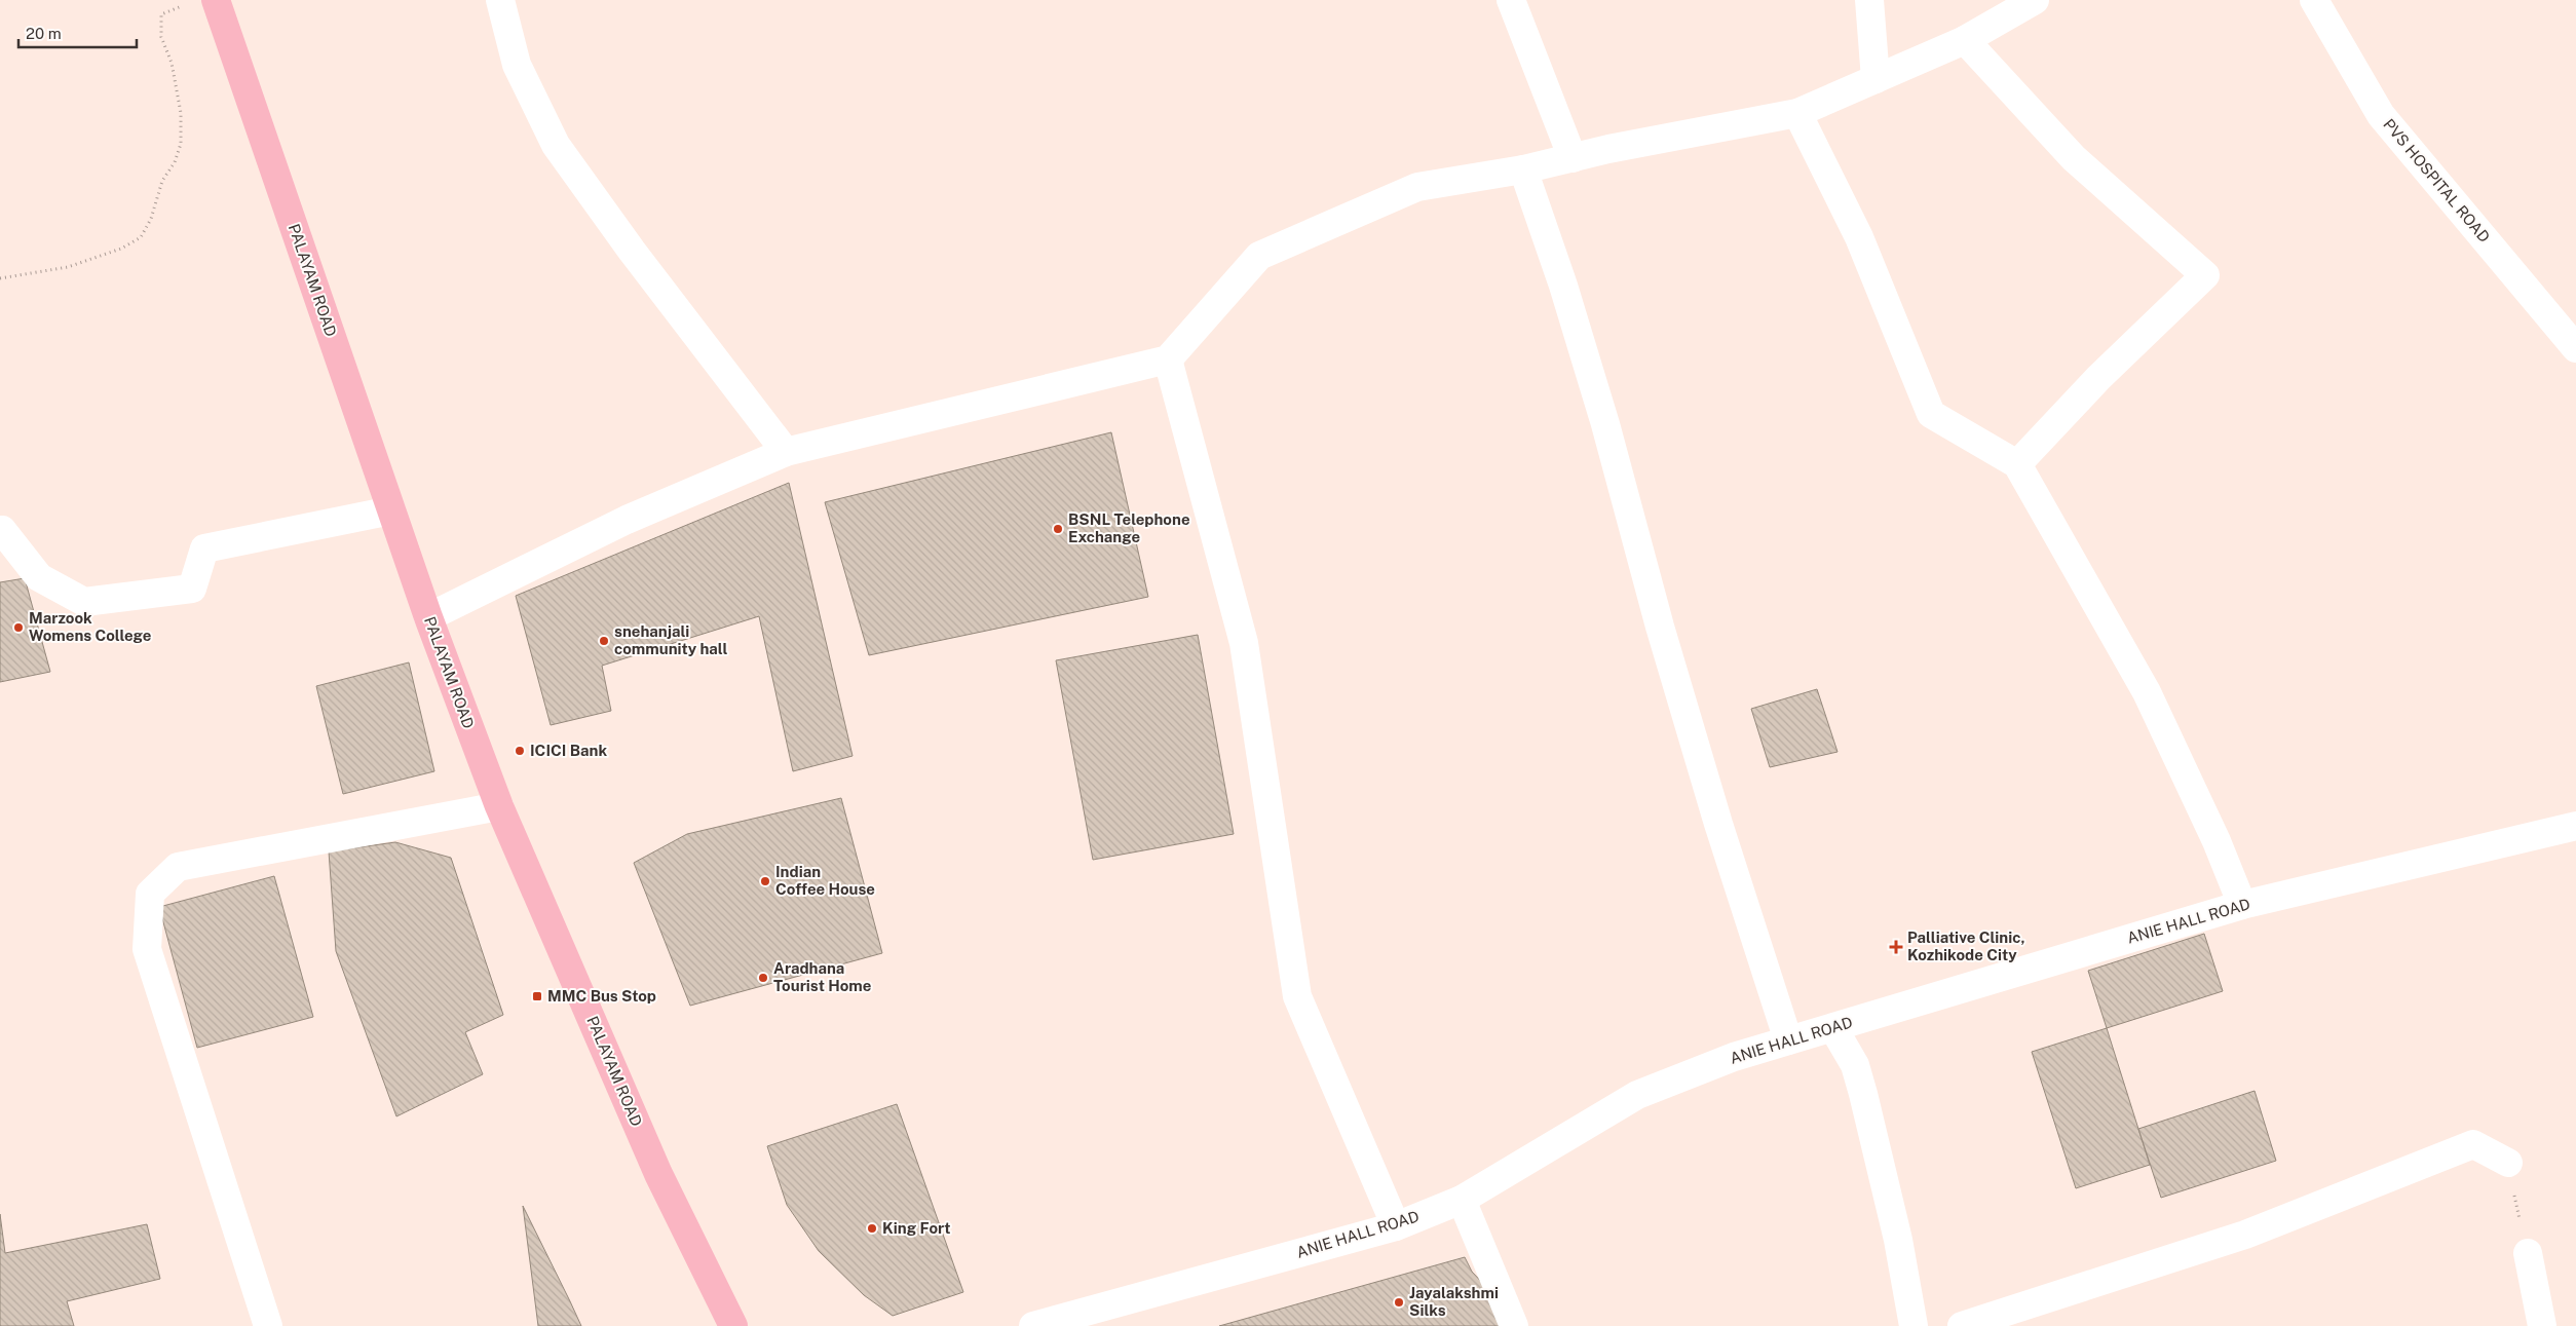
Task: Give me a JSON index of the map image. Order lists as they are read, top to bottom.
{
  "streets": {
    "main road": ["PALAYAM ROAD"],
    "street": ["PVS HOSPITAL ROAD", "ANIE HALL ROAD"]
  },
  "places": {
    "other": [
      "BSNL Telephone Exchange",
      "Marzook Womens College",
      "snehanjali community hall",
      "ICICI Bank",
      "Indian Coffee House",
      "Aradhana Tourist Home",
      "King Fort",
      "Jayalakshmi Silks"
    ],
    "health": ["Palliative Clinic, Kozhikode City"],
    "transit": ["MMC Bus Stop"]
  },
  "scale_bar": "20 m"
}
